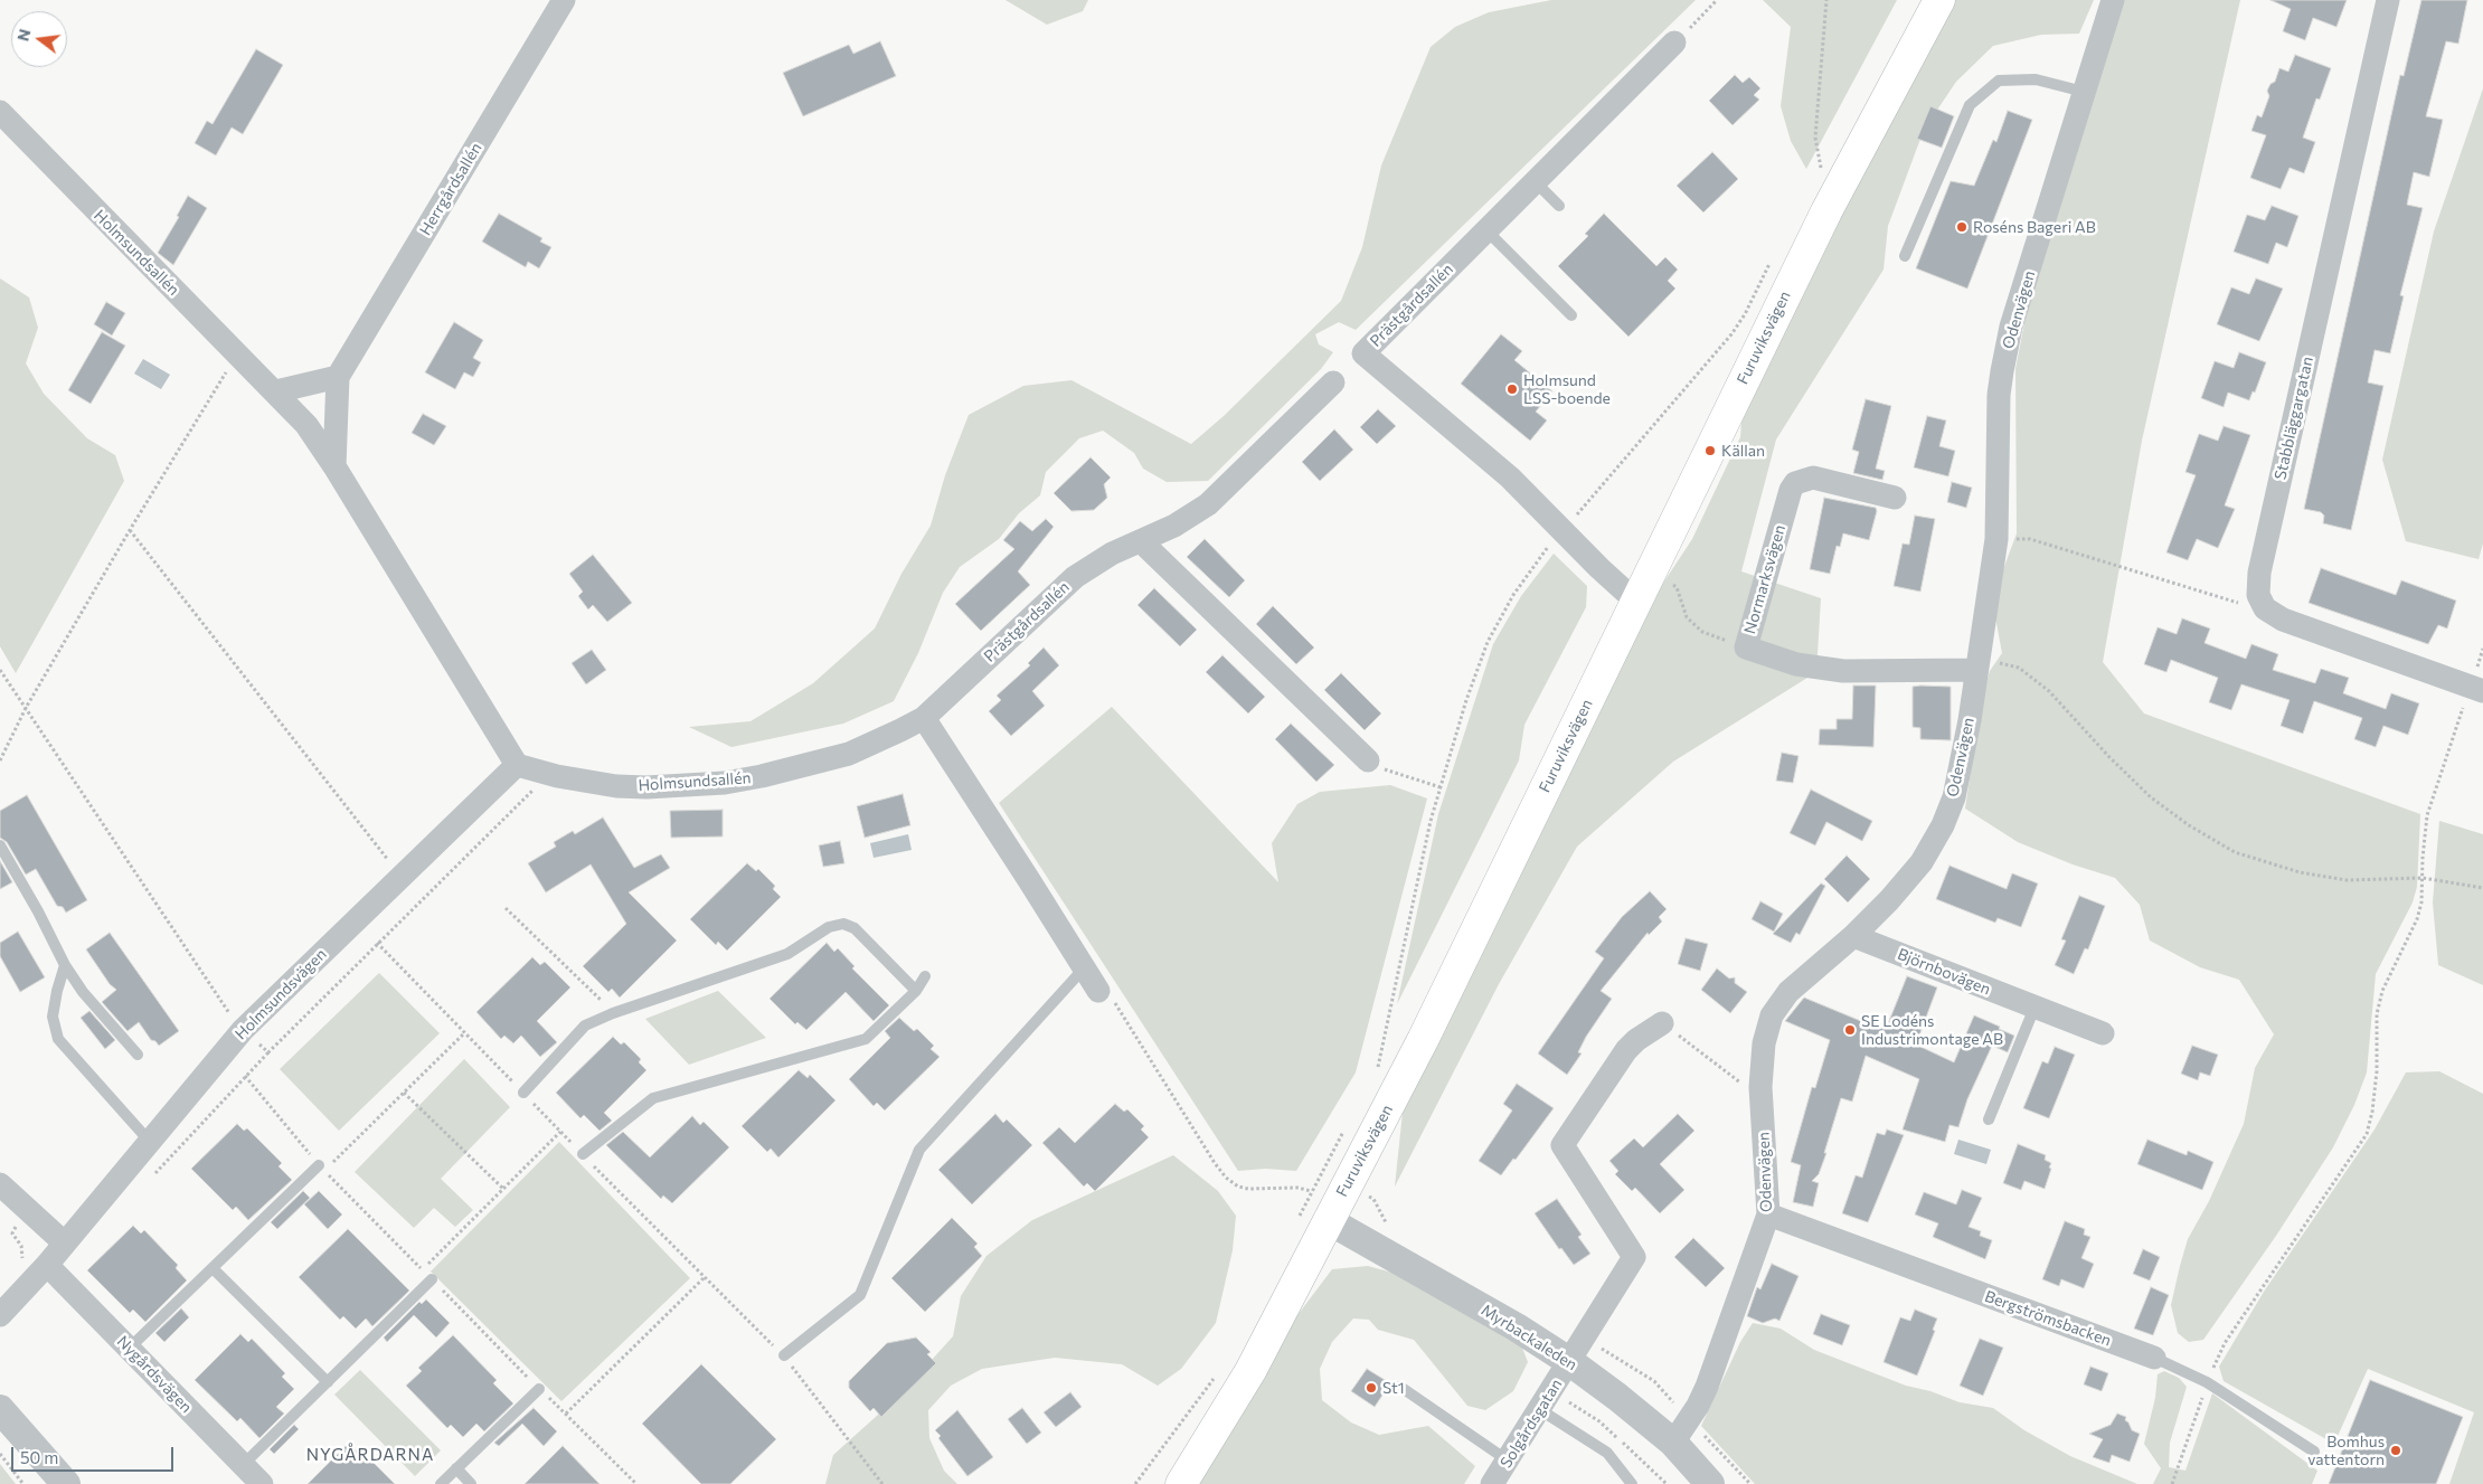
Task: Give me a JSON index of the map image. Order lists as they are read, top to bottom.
{
  "streets": {
    "main road": ["Furuviksvägen"],
    "street": [
      "Herrgårdsallén",
      "Holmsundsallén",
      "Prästgårdsallén",
      "Odenvägen",
      "Stabbläggargatan",
      "Normarksvägen",
      "Björnbovägen",
      "Holmsundsvägen",
      "Bergströmsbacken",
      "Myrbackaleden",
      "Nygårdsvägen",
      "Solgårdsgatan"
    ]
  },
  "crossings": [
    ["Holmsundsallén", "Prästgårdsallén"],
    ["Holmsundsallén", "Holmsundsvägen"],
    ["Prästgårdsallén", "Furuviksvägen"],
    ["Odenvägen", "Normarksvägen"],
    ["Odenvägen", "Björnbovägen"],
    ["Odenvägen", "Bergströmsbacken"],
    ["Odenvägen", "Myrbackaleden"],
    ["Furuviksvägen", "Myrbackaleden"],
    ["Holmsundsvägen", "Nygårdsvägen"],
    ["Myrbackaleden", "Solgårdsgatan"]
  ],
  "districts": ["NYGÅRDARNA"],
  "places": [
    "Roséns Bageri AB",
    "Holmsund LSS-boende",
    "Källan",
    "SE Lodéns Industrimontage AB",
    "St1",
    "Bomhus vattentorn"
  ],
  "scale_bar": "50 m",
  "north": "left"
}
